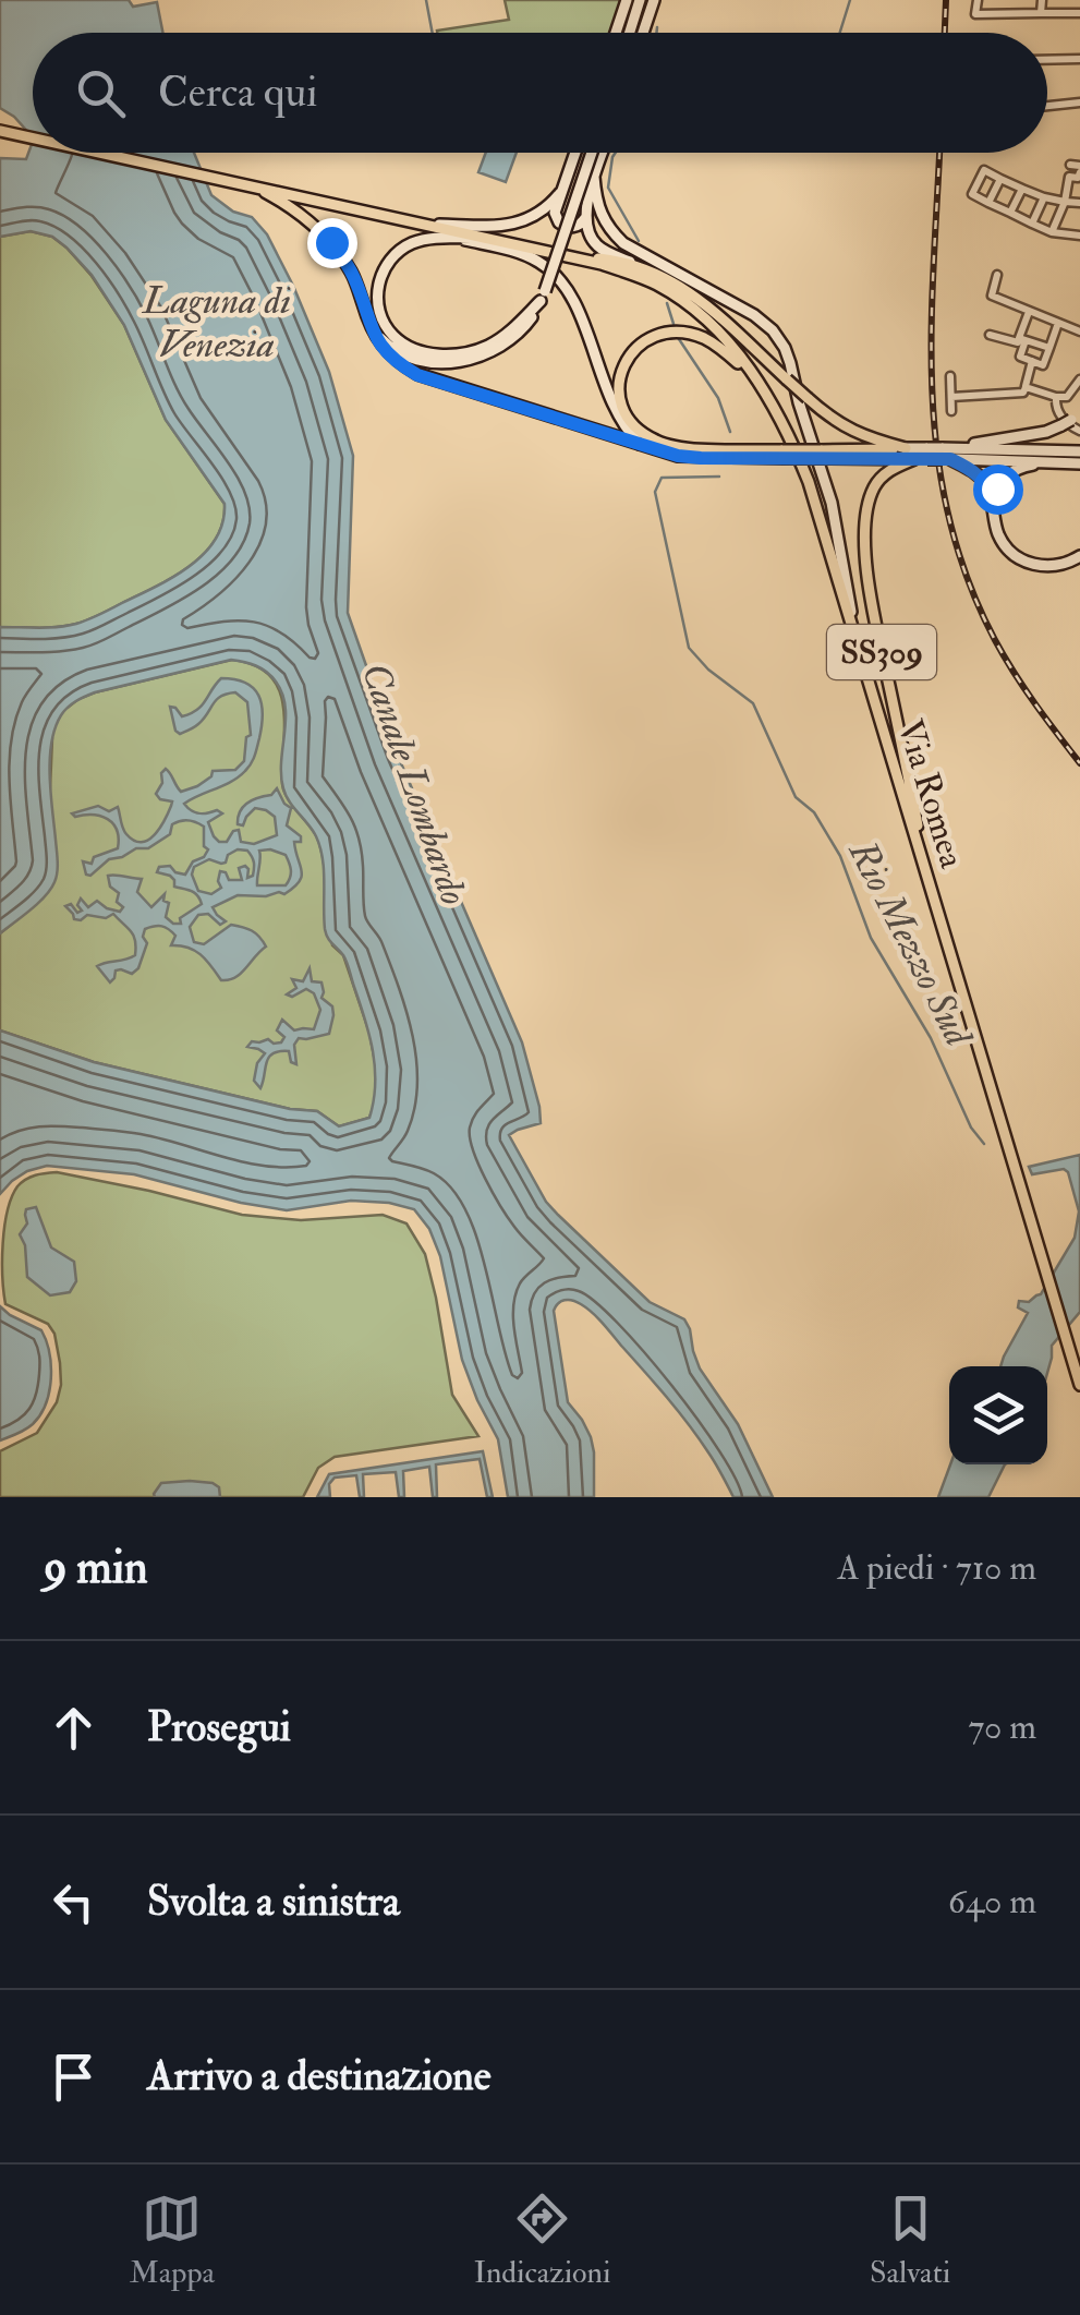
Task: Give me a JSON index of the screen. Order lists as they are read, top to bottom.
{
  "streets": {
    "main road": ["SS309", "Via Romea"]
  },
  "crossings": [
    ["SS309", "Via Romea"]
  ],
  "water": ["Laguna di Venezia", "Canale Lombardo", "Rio Mezzo Sud"],
  "page": {
    "search": "Cerca qui",
    "heading": ["9 min", "A piedi · 710 m"],
    "list": [
      ["Prosegui", "70 m"],
      ["Svolta a sinistra", "640 m"],
      "Arrivo a destinazione"
    ],
    "nav": ["Mappa", "Indicazioni", "Salvati"]
  }
}
